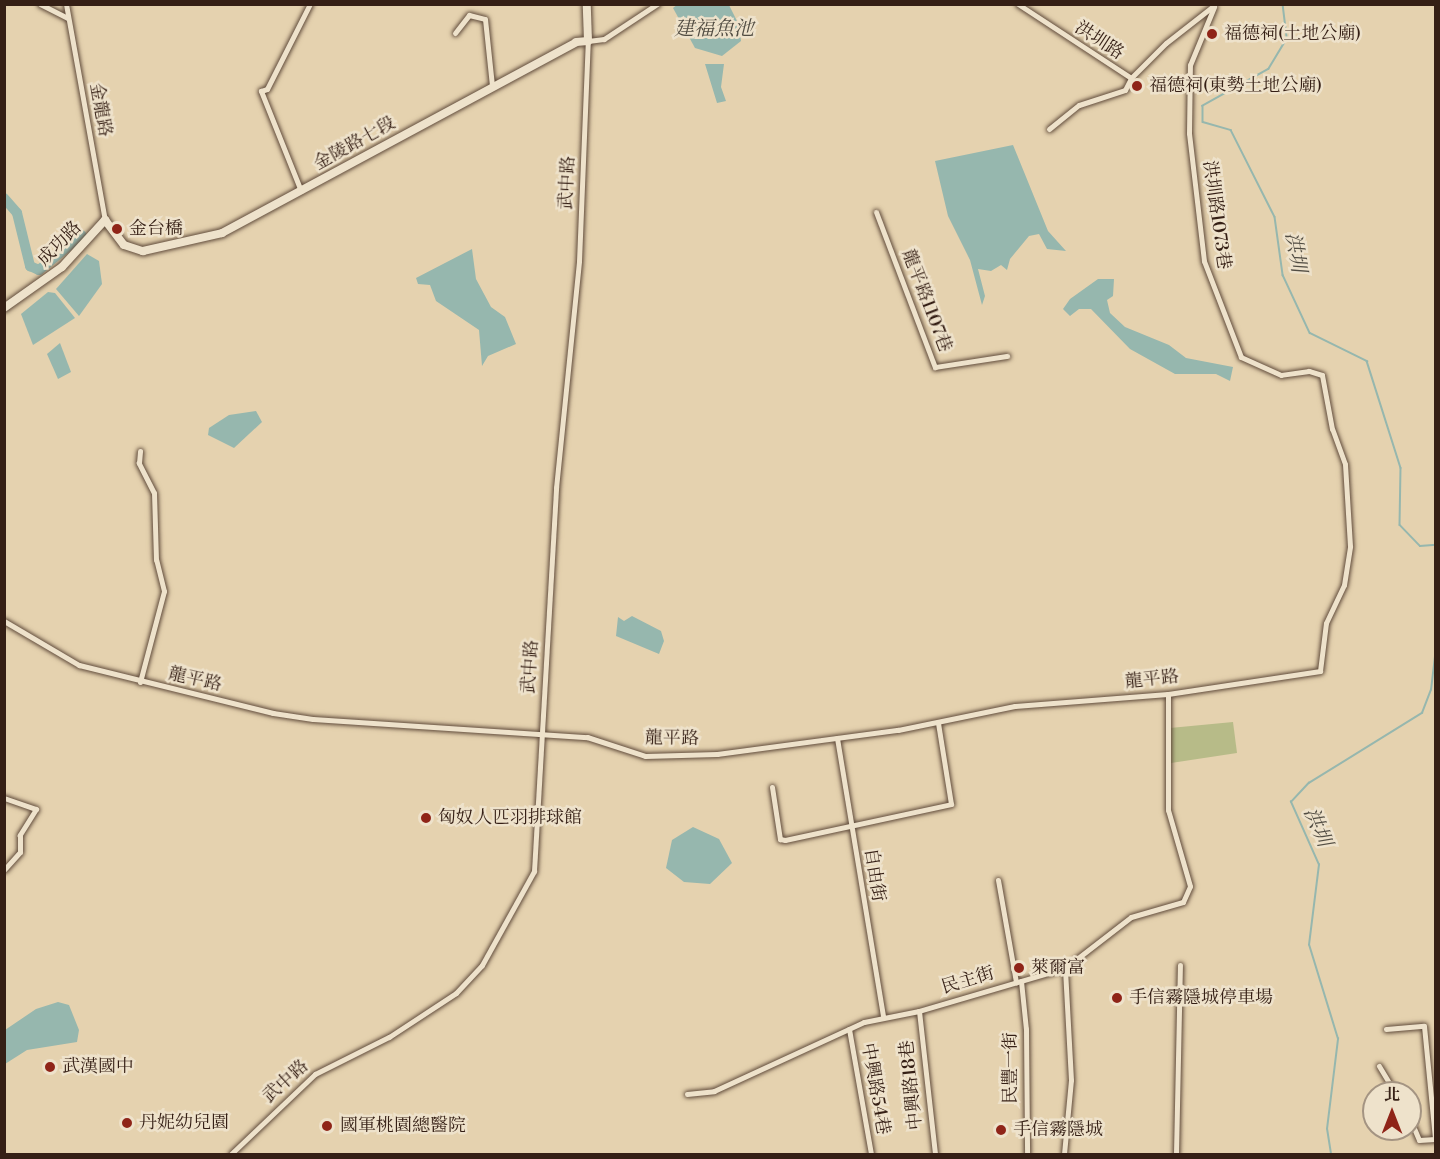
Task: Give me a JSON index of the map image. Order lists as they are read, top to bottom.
{
  "streets": {
    "street": [
      "洪圳路",
      "金龍路",
      "金陵路七段",
      "武中路",
      "洪圳路1073巷",
      "成功路",
      "龍平路1107巷",
      "龍平路",
      "自由街",
      "民主街",
      "民豐一街",
      "中興路18巷",
      "中興路54巷"
    ]
  },
  "crossings": [
    ["洪圳路", "洪圳路1073巷"],
    ["金龍路", "金陵路七段"],
    ["金龍路", "成功路"],
    ["金陵路七段", "武中路"],
    ["金陵路七段", "成功路"],
    ["武中路", "龍平路"],
    ["洪圳路1073巷", "龍平路"],
    ["龍平路", "自由街"],
    ["龍平路", "民主街"],
    ["自由街", "民主街"],
    ["民主街", "民豐一街"],
    ["民主街", "中興路18巷"],
    ["民主街", "中興路54巷"]
  ],
  "water": ["建福魚池", "洪圳"],
  "places": [
    "福德祠(土地公廟)",
    "福德祠(東勢土地公廟)",
    "金台橋",
    "匈奴人匹羽排球館",
    "萊爾富",
    "手信霧隱城停車場",
    "武漢國中",
    "丹妮幼兒園",
    "國軍桃園總醫院",
    "手信霧隱城"
  ],
  "north": "top"
}
